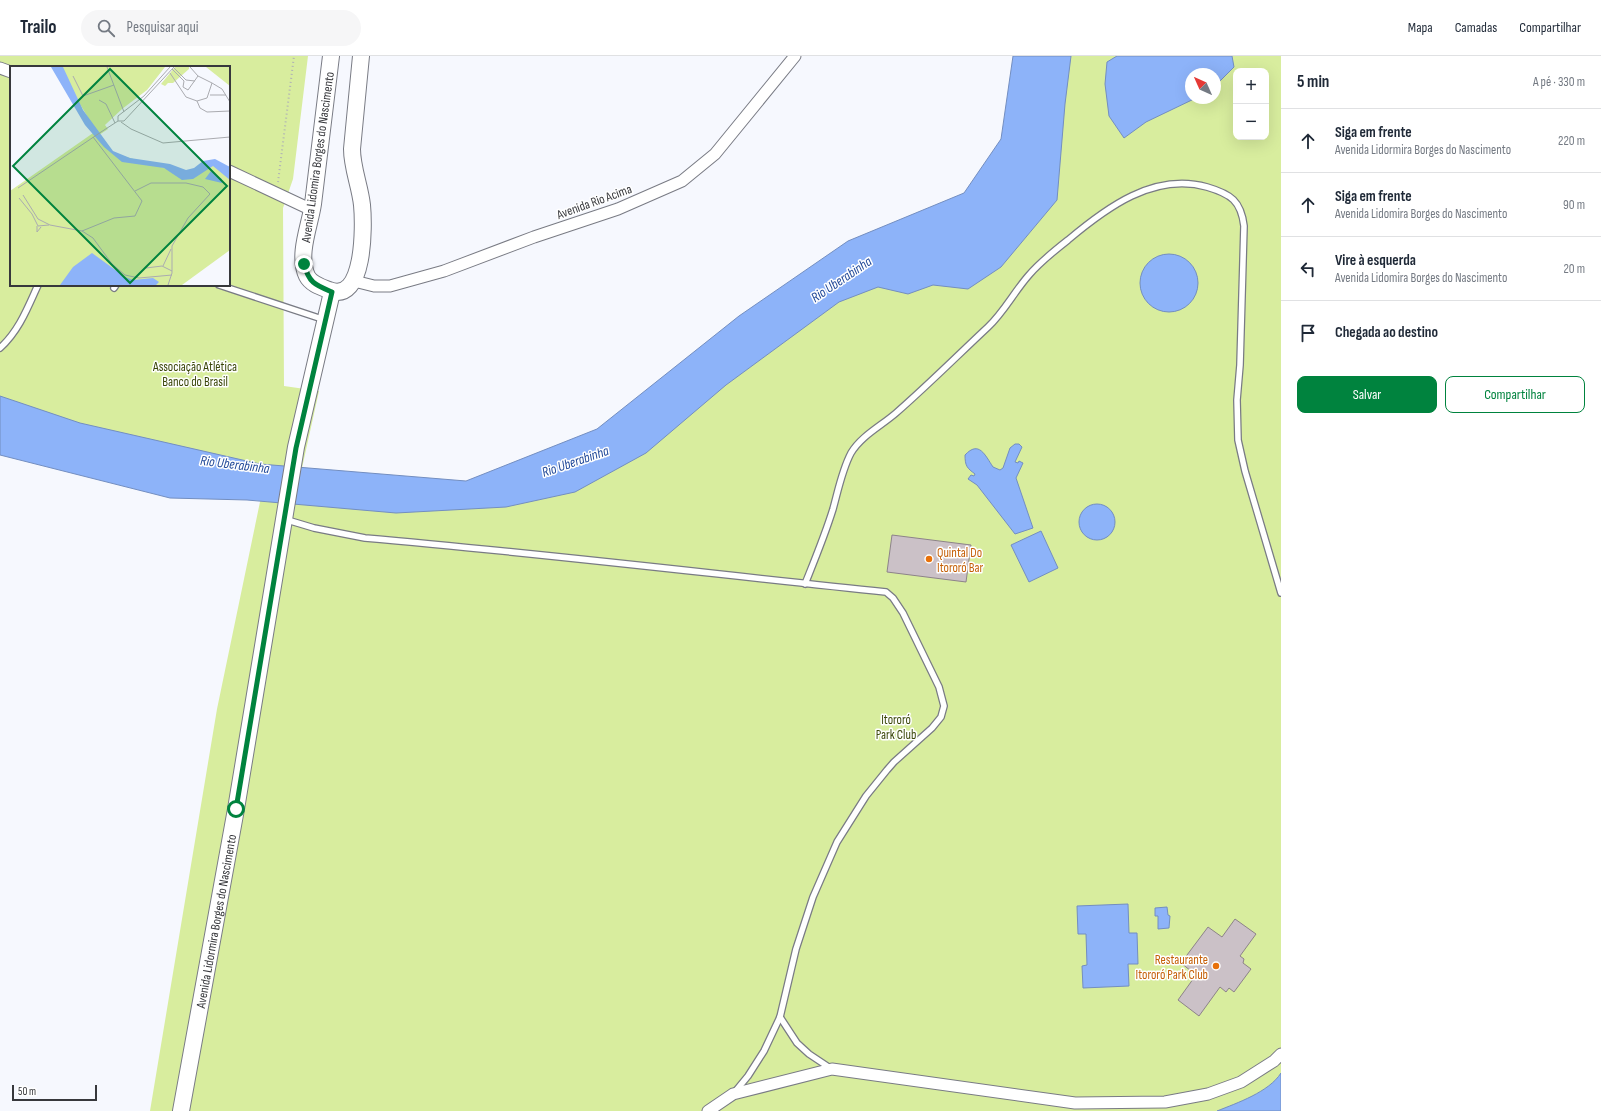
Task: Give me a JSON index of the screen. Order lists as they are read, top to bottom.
{
  "streets": {
    "street": ["Avenida Lidomira Borges do Nascimento", "Avenida Rio Acima", "Avenida Lidormira Borges do Nascimento"]
  },
  "water": ["Rio Uberabinha"],
  "parks": ["Associação Atlética Banco do Brasil", "Itororó Park Club"],
  "places": ["Quintal Do Itororó Bar", "Restaurante Itororó Park Club"],
  "scale_bar": "50 m",
  "north": "top left",
  "page": {
    "header": "Trailo",
    "search": "Pesquisar aqui",
    "nav": ["Mapa", "Camadas", "Compartilhar"],
    "heading": ["5 min", "A pé · 330 m"],
    "map_buttons": ["+", "−"],
    "list": [
      ["Siga em frente", "Avenida Lidormira Borges do Nascimento", "220 m"],
      ["Siga em frente", "Avenida Lidomira Borges do Nascimento", "90 m"],
      ["Vire à esquerda", "Avenida Lidomira Borges do Nascimento", "20 m"],
      "Chegada ao destino"
    ],
    "buttons": ["Salvar", "Compartilhar"],
    "scale": "50 m"
  }
}
